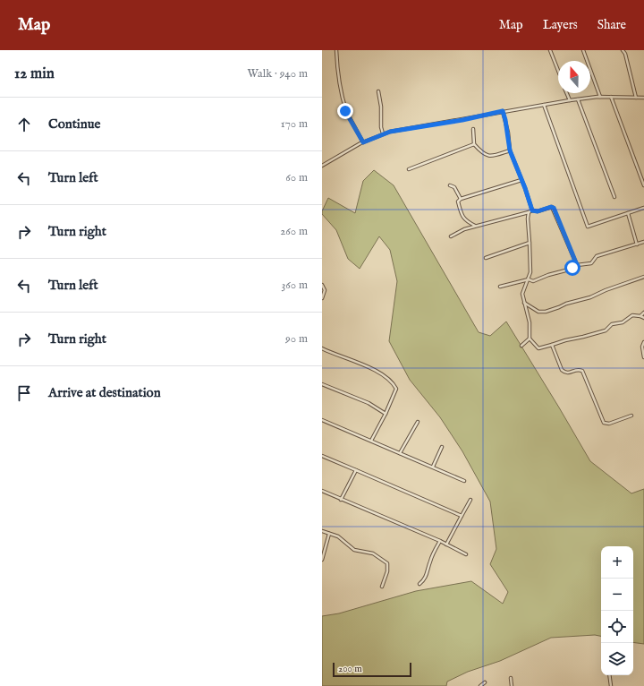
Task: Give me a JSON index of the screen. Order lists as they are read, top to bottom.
{
  "scale_bar": "200 m",
  "north": "top",
  "page": {
    "header": "Map",
    "nav": ["Map", "Layers", "Share"],
    "heading": ["12 min", "Walk · 940 m"],
    "list": [
      ["Continue", "170 m"],
      ["Turn left", "60 m"],
      ["Turn right", "260 m"],
      ["Turn left", "360 m"],
      ["Turn right", "90 m"],
      "Arrive at destination"
    ],
    "map_buttons": ["+", "−"],
    "scale": "200 m"
  }
}
